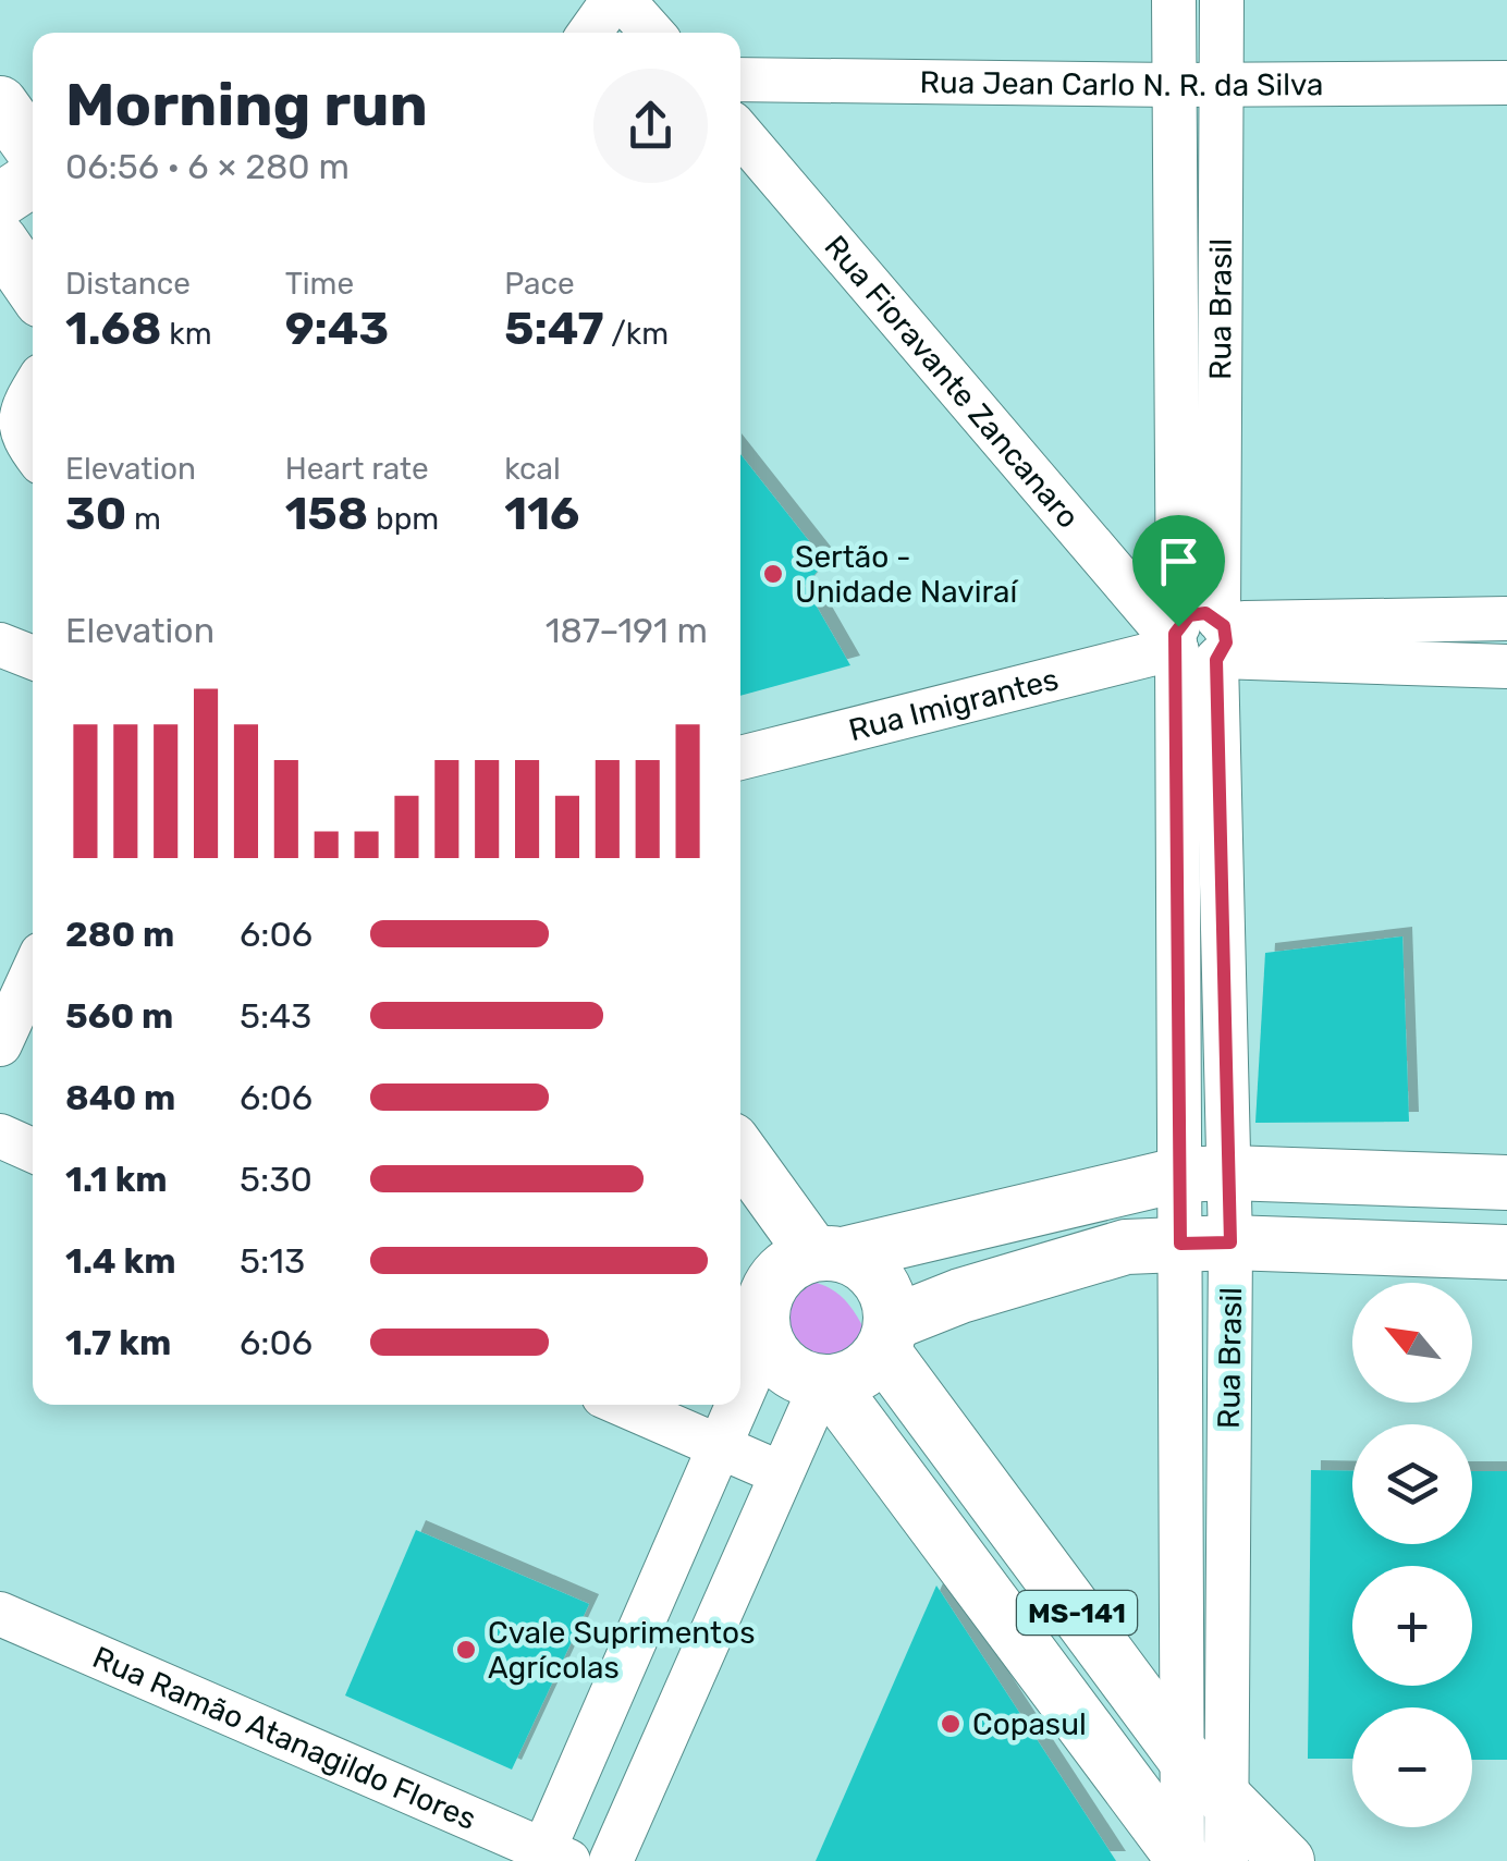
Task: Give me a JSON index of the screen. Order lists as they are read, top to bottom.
{
  "streets": {
    "main road": ["MS-141"],
    "street": [
      "Rua Jean Carlo N. R. da Silva",
      "Rua Brasil",
      "Rua Fioravante Zancanaro",
      "Rua Imigrantes",
      "Rua Ramão Atanagildo Flores"
    ]
  },
  "crossings": [
    ["Rua Jean Carlo N. R. da Silva", "Rua Brasil"],
    ["Rua Brasil", "Rua Fioravante Zancanaro"],
    ["Rua Brasil", "Rua Imigrantes"],
    ["Rua Brasil", "MS-141"],
    ["Rua Fioravante Zancanaro", "Rua Imigrantes"]
  ],
  "places": ["Sertão - Unidade Naviraí", "Cvale Suprimentos Agrícolas", "Copasul"],
  "north": "top left",
  "page": {
    "heading": ["Morning run", "06:56 · 6 × 280 m"],
    "stats": [
      ["Distance", "1.68 km"],
      ["Time", "9:43"],
      ["Pace", "5:47 /km"],
      ["Elevation", "30 m"],
      ["Heart rate", "158 bpm"],
      ["kcal", "116"]
    ],
    "chart": ["Elevation", "187–191 m"],
    "list": [
      {
        "name": "280 m",
        "note": "6:06"
      },
      {
        "name": "560 m",
        "note": "5:43"
      },
      {
        "name": "840 m",
        "note": "6:06"
      },
      {
        "name": "1.1 km",
        "note": "5:30"
      },
      {
        "name": "1.4 km",
        "note": "5:13"
      },
      {
        "name": "1.7 km",
        "note": "6:06"
      }
    ],
    "map_buttons": ["+", "−"]
  }
}
